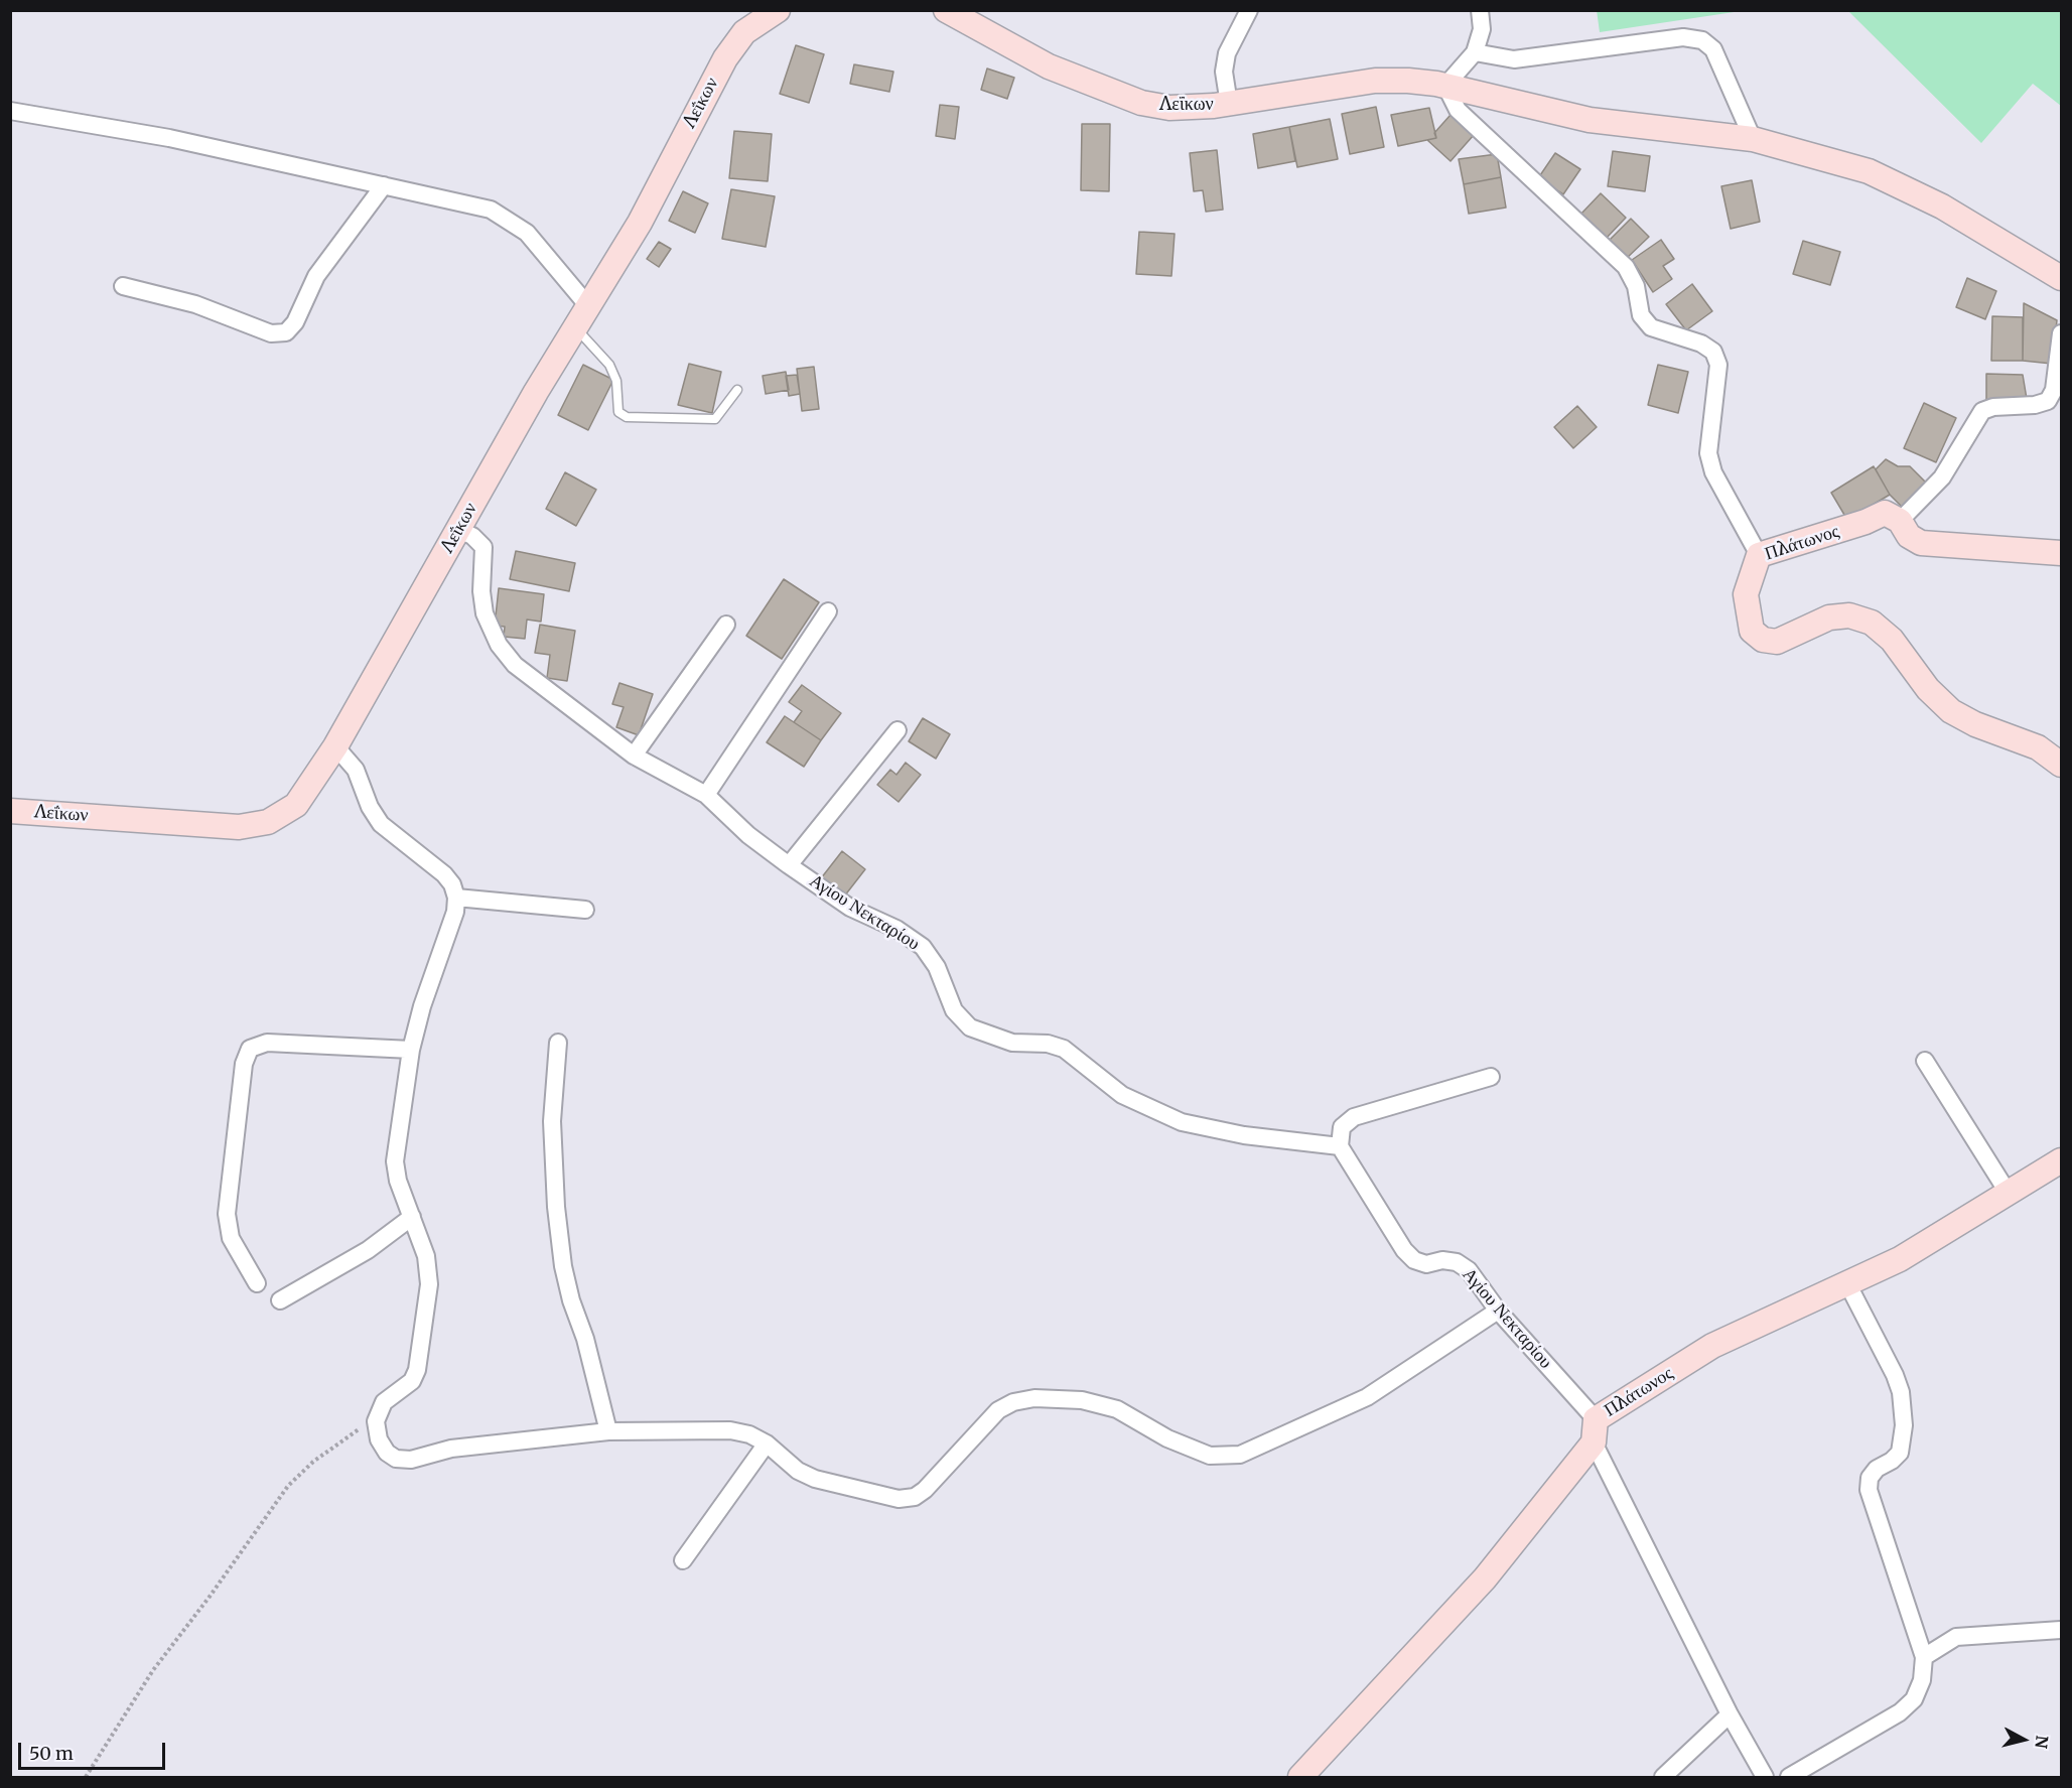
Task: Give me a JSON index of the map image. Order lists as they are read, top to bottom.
{
  "streets": {
    "street": ["Λεΐκων", "Πλάτωνος", "Αγίου Νεκταρίου"]
  },
  "crossings": [
    ["Λεΐκων", "Αγίου Νεκταρίου"],
    ["Πλάτωνος", "Αγίου Νεκταρίου"]
  ],
  "scale_bar": "50 m",
  "north": "right"
}
